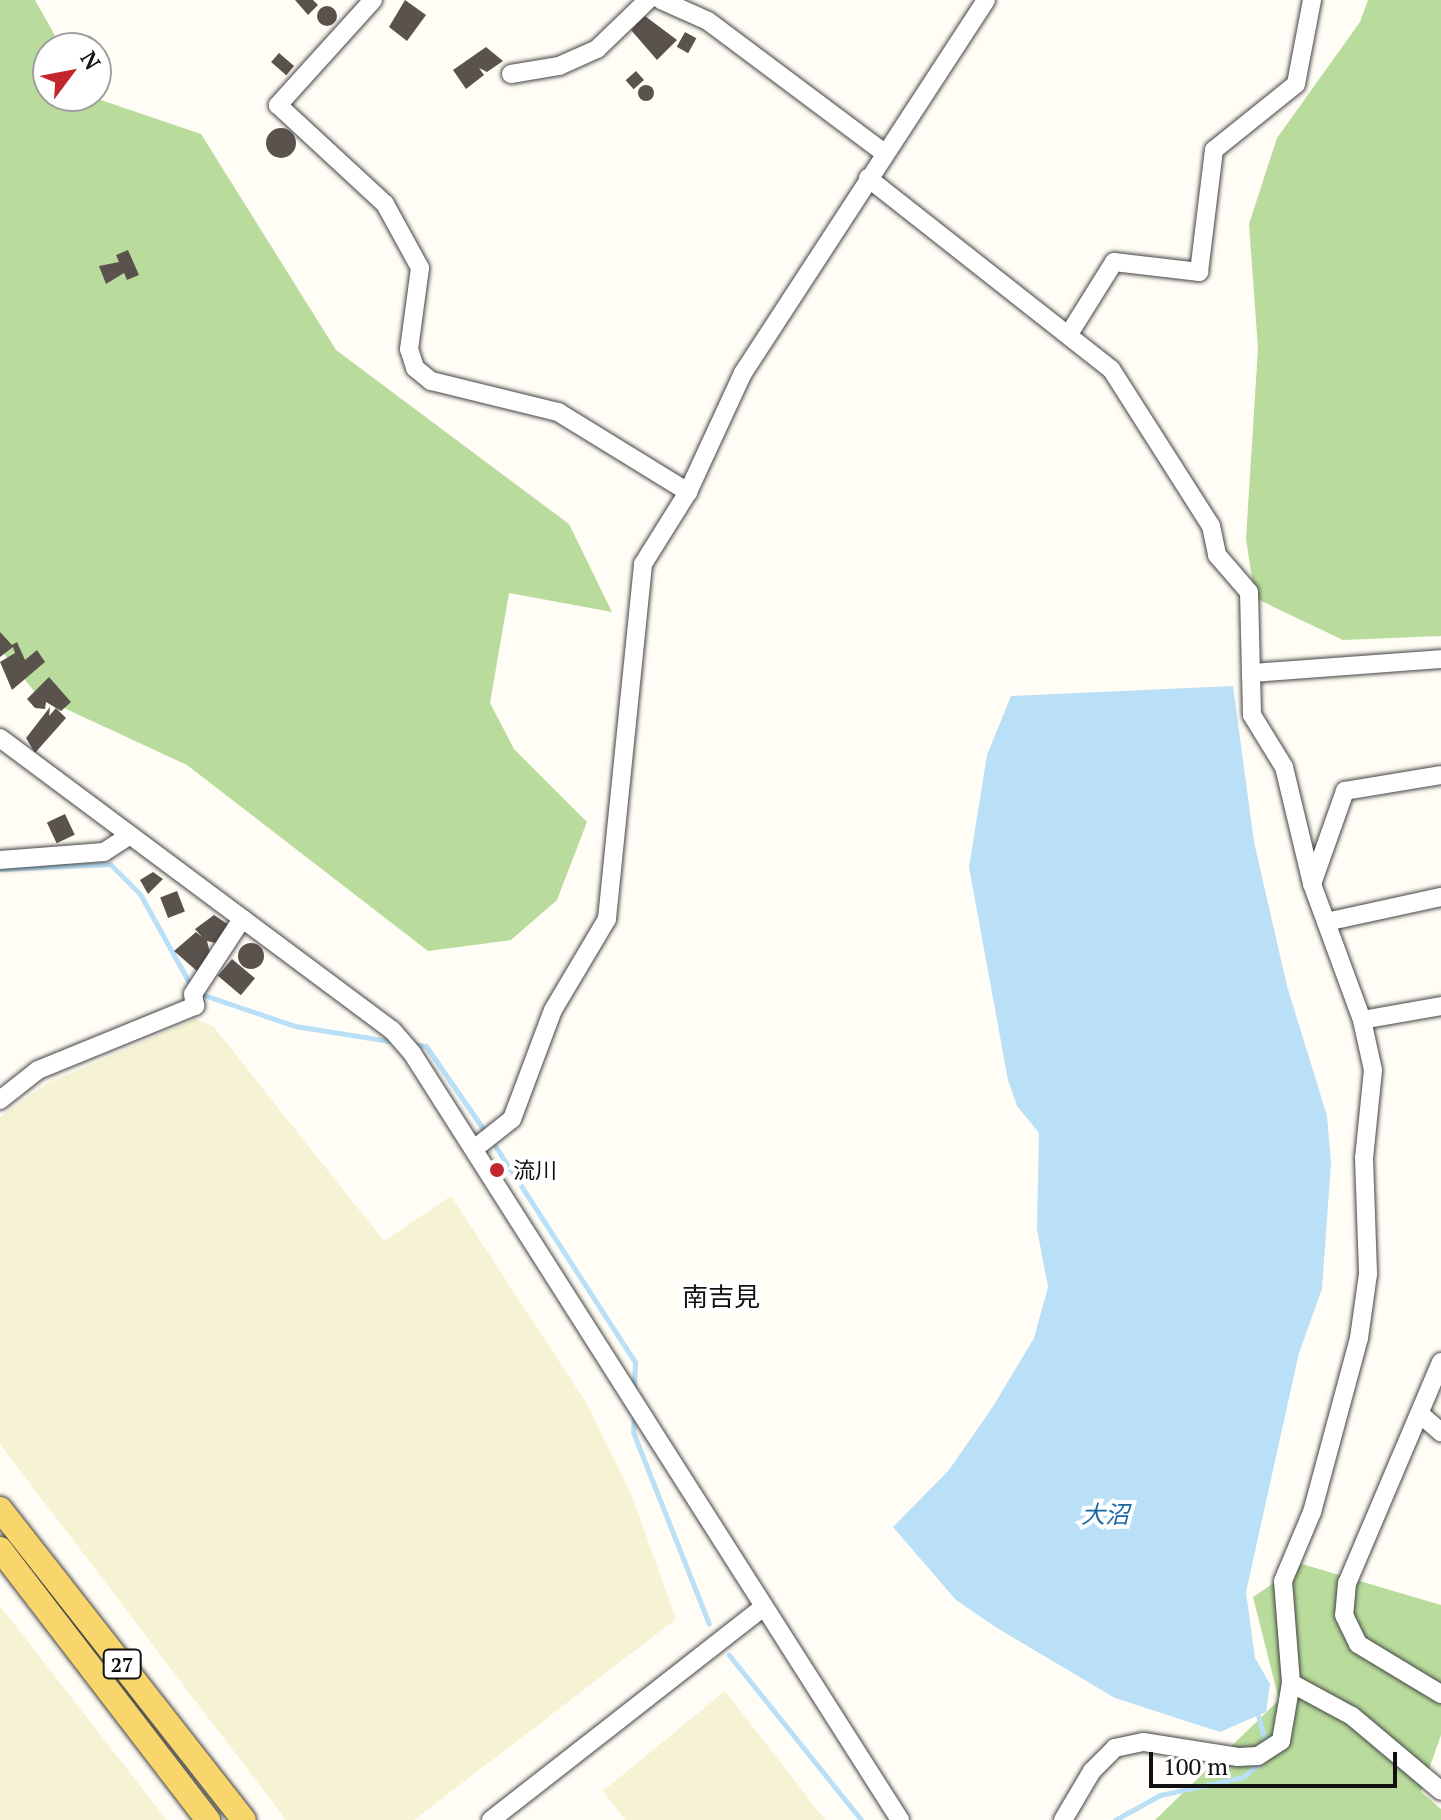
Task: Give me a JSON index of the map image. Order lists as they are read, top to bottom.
{
  "streets": {
    "main road": ["27"]
  },
  "districts": ["南吉見"],
  "water": ["大沼"],
  "places": ["流川"],
  "scale_bar": "100 m",
  "north": "top right"
}
